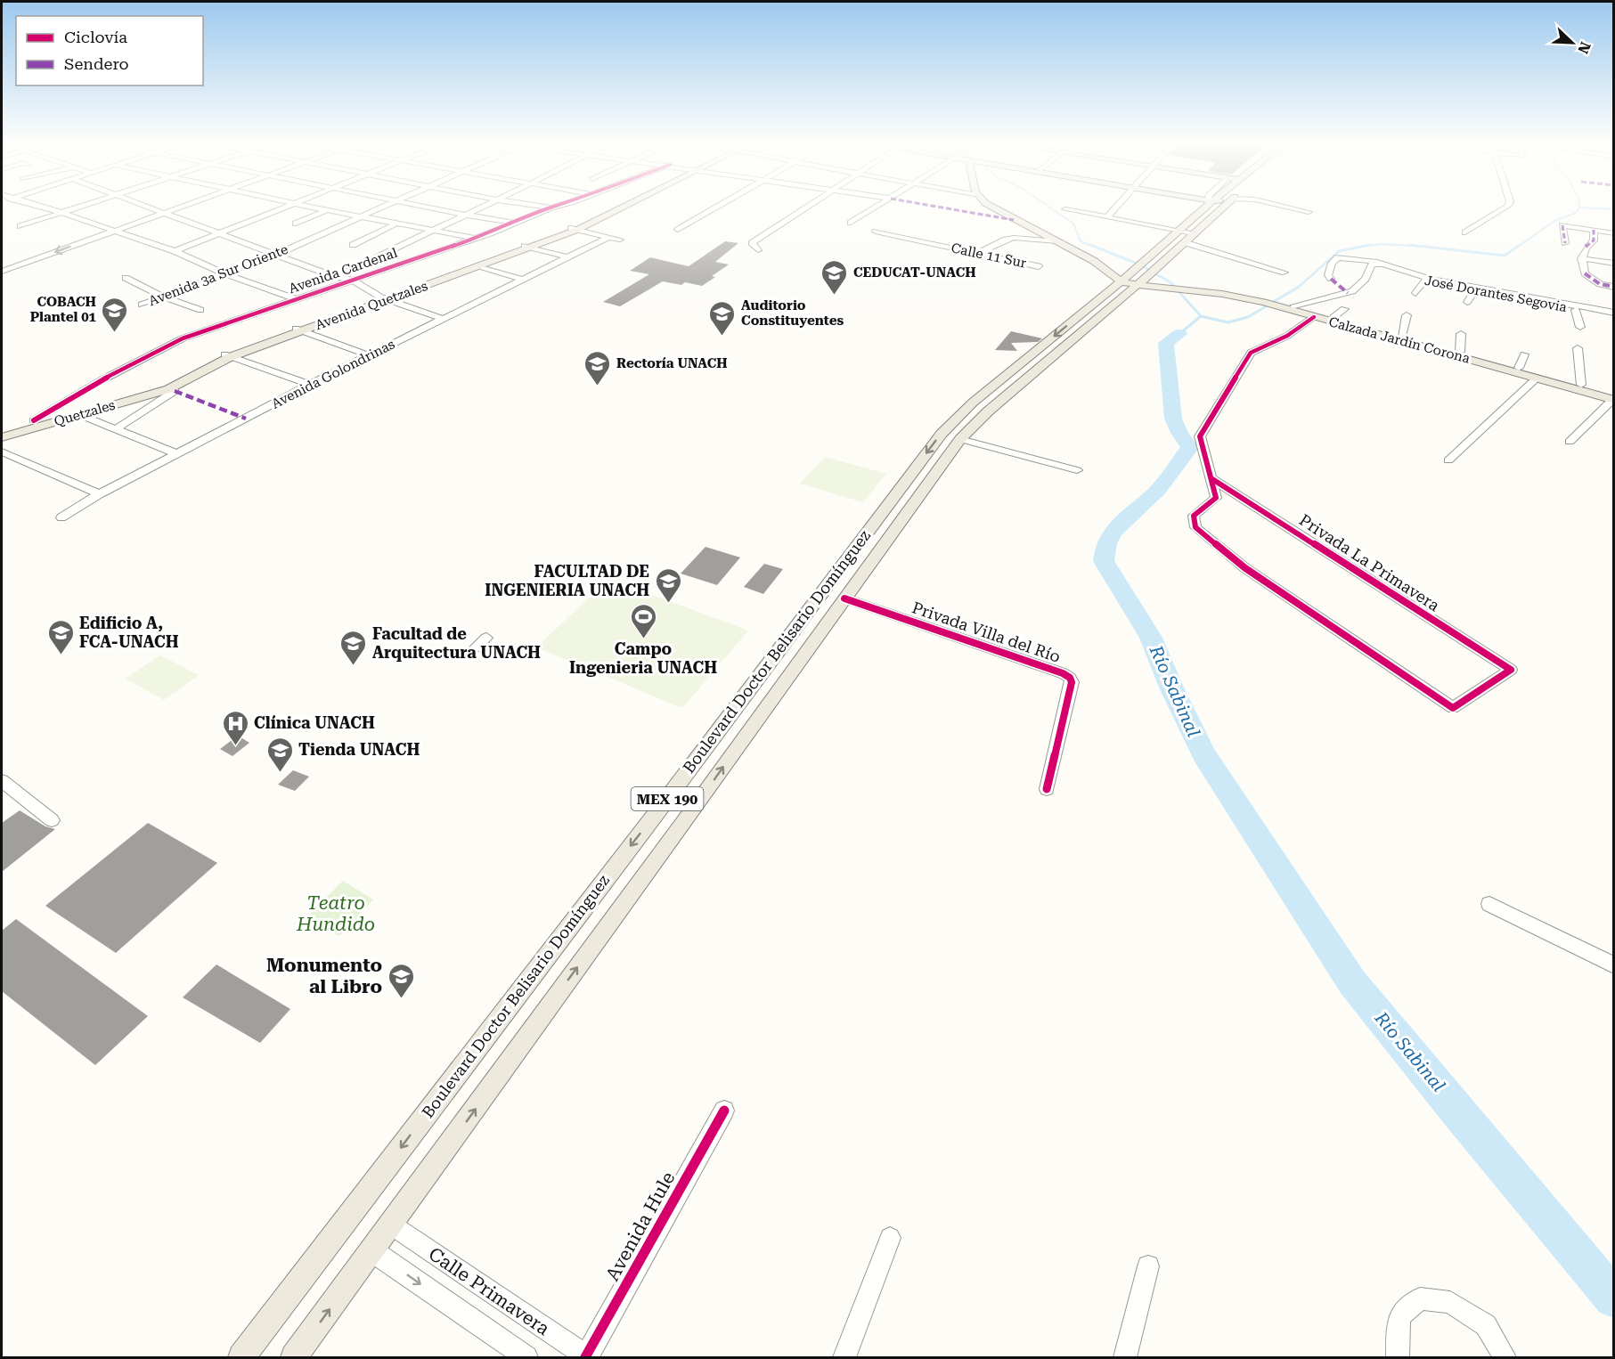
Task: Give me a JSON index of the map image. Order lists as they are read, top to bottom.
{
  "streets": {
    "main road": [
      "Avenida Quetzales",
      "Calzada Jardín Corona",
      "Quetzales",
      "Boulevard Doctor Belisario Domínguez",
      "MEX 190"
    ],
    "street": [
      "Calle 11 Sur",
      "Avenida Cardenal",
      "Avenida 3a Sur Oriente",
      "José Dorantes Segovia",
      "Avenida Golondrinas",
      "Privada La Primavera",
      "Privada Villa del Río",
      "Avenida Hule",
      "Calle Primavera"
    ]
  },
  "crossings": [
    ["Avenida Cardenal", "Quetzales"],
    ["Avenida Quetzales", "Quetzales"],
    ["Calzada Jardín Corona", "Boulevard Doctor Belisario Domínguez"],
    ["Privada Villa del Río", "Boulevard Doctor Belisario Domínguez"],
    ["Boulevard Doctor Belisario Domínguez", "Calle Primavera"],
    ["Avenida Hule", "Calle Primavera"]
  ],
  "water": ["Río Sabinal"],
  "parks": ["Teatro Hundido"],
  "places": {
    "school or university": [
      "CEDUCAT-UNACH",
      "COBACH Plantel 01",
      "Auditorio Constituyentes",
      "Rectoría UNACH",
      "FACULTAD DE INGENIERIA UNACH",
      "Edificio A, FCA-UNACH",
      "Facultad de Arquitectura UNACH",
      "Tienda UNACH",
      "Monumento al Libro"
    ],
    "sports": ["Campo Ingenieria UNACH"],
    "hospital": ["Clínica UNACH"]
  },
  "legend": ["Ciclovía", "Sendero"],
  "north": "bottom right"
}
